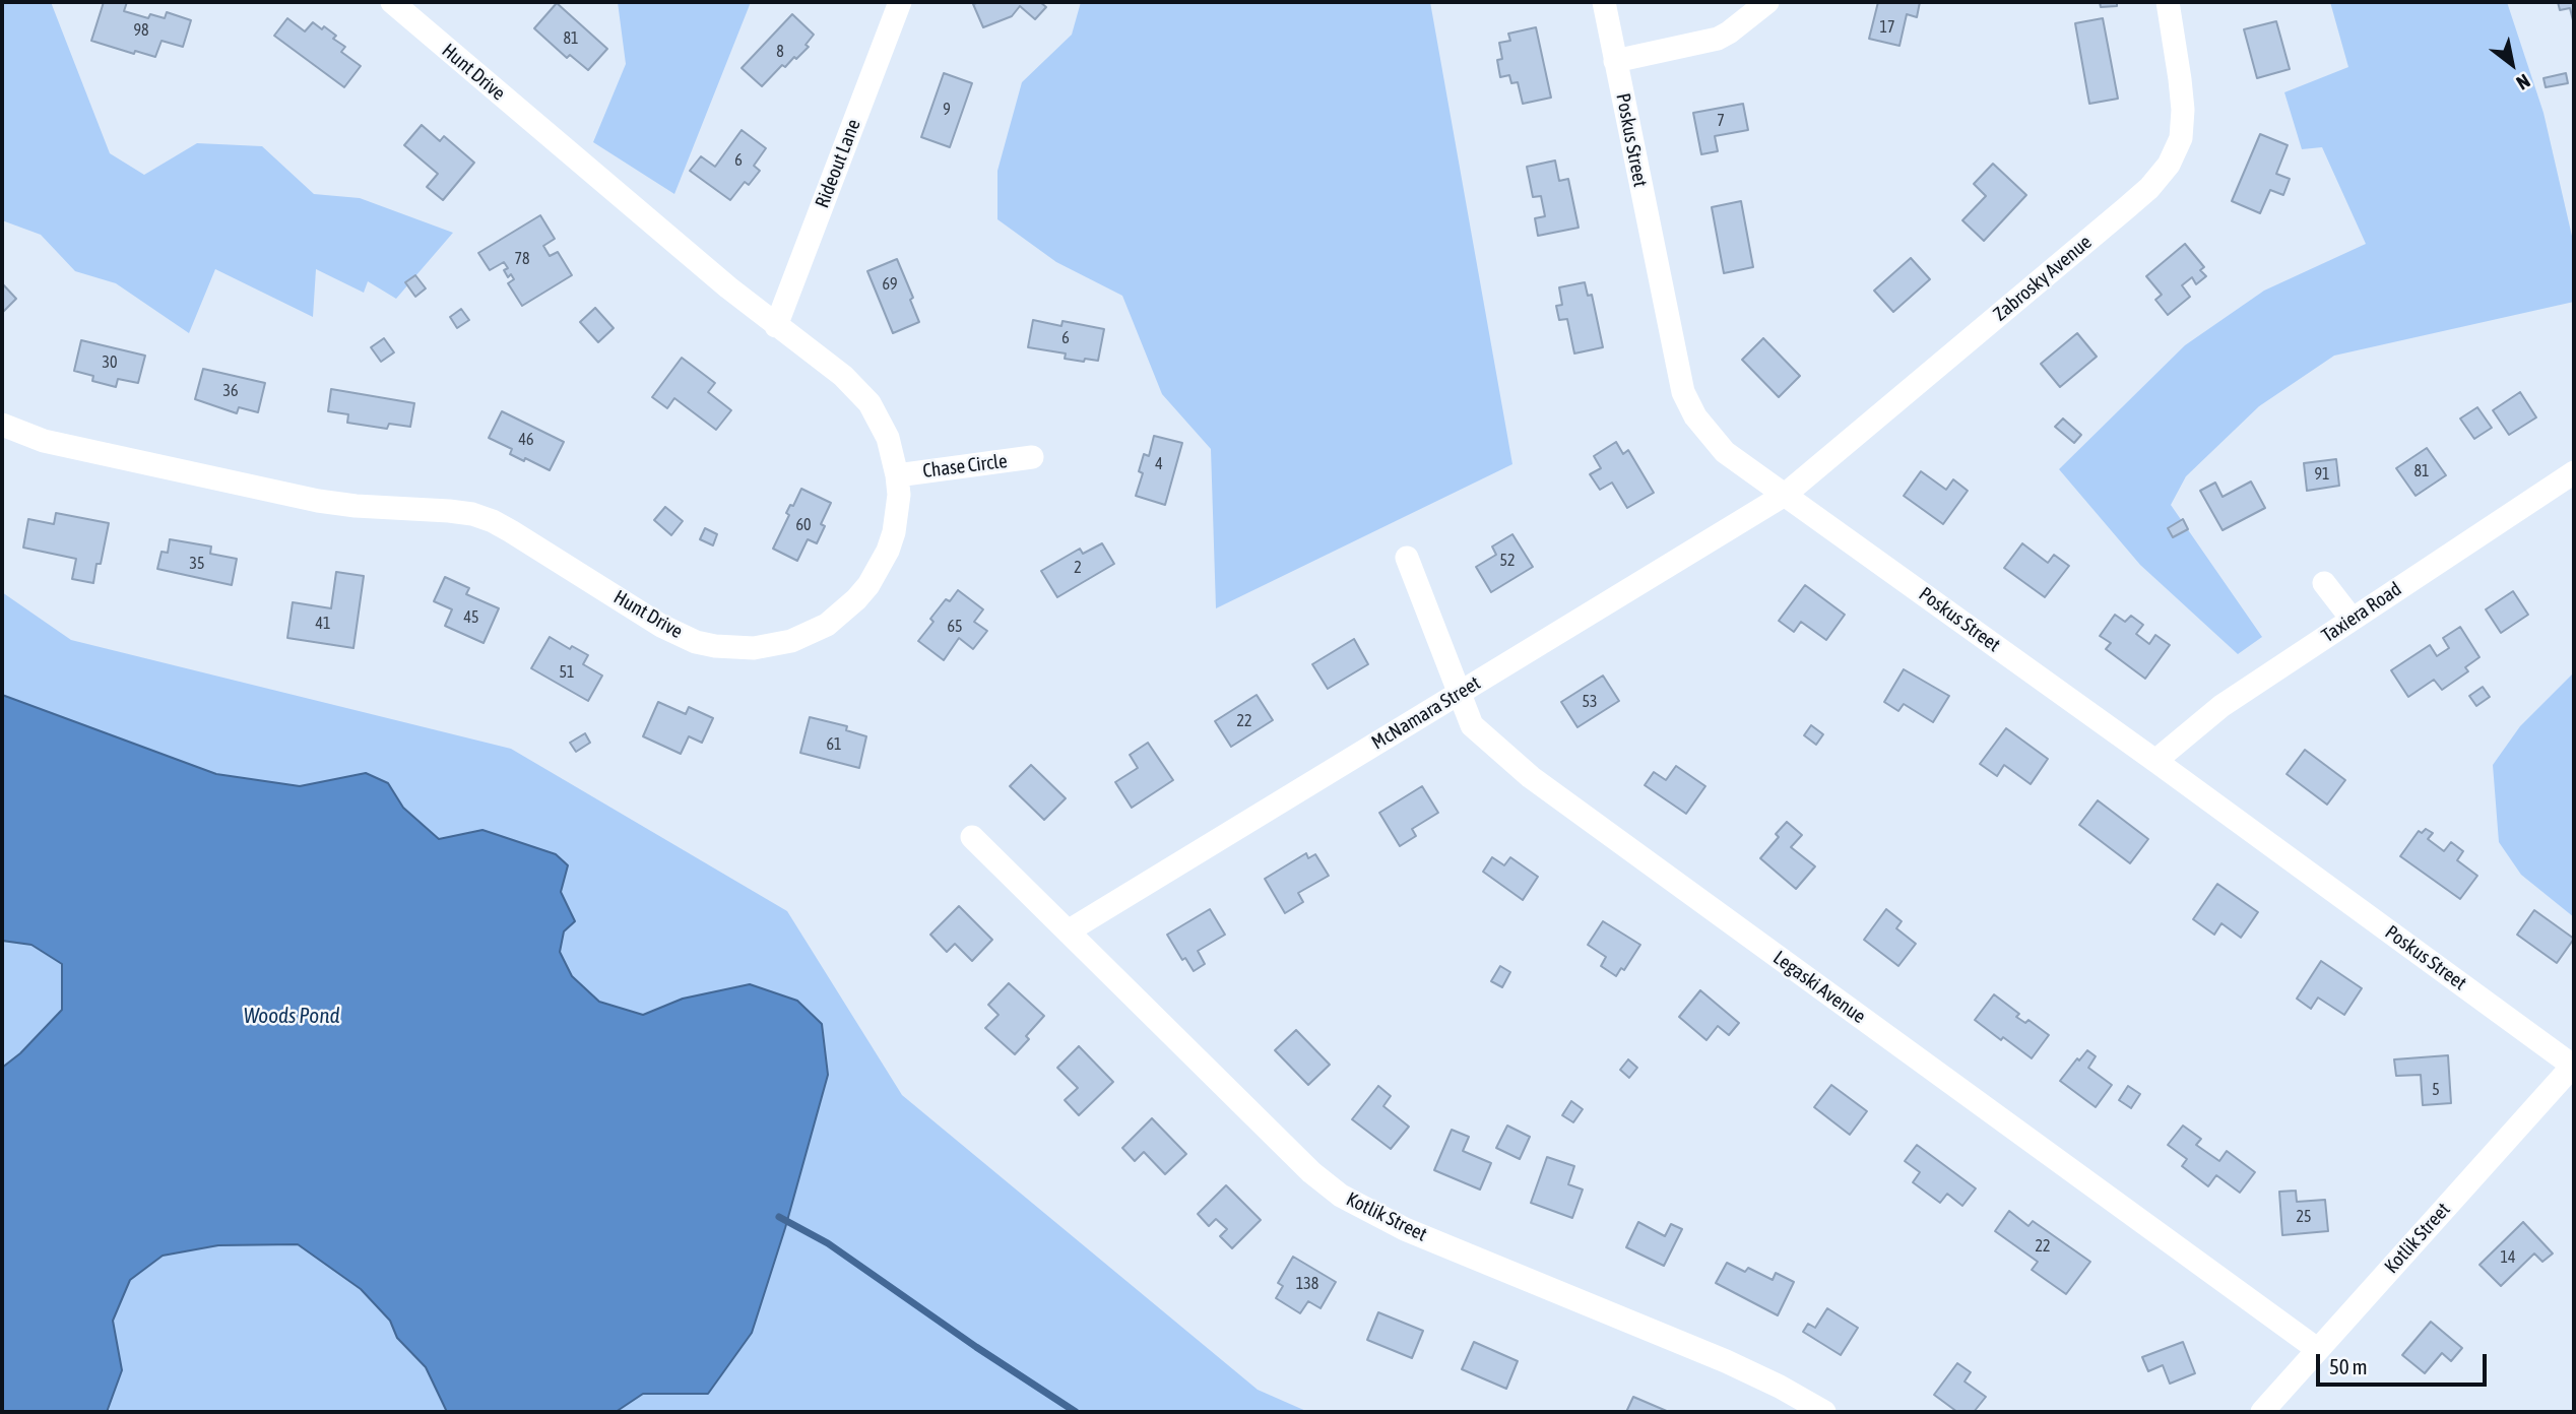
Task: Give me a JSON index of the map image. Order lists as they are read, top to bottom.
{
  "streets": {
    "street": [
      "Hunt Drive",
      "Poskus Street",
      "Rideout Lane",
      "Zabrosky Avenue",
      "Chase Circle",
      "Taxiera Road",
      "McNamara Street",
      "Legaski Avenue",
      "Kotlik Street"
    ]
  },
  "crossings": [
    ["Hunt Drive", "Rideout Lane"],
    ["Hunt Drive", "Chase Circle"],
    ["Poskus Street", "Zabrosky Avenue"],
    ["Poskus Street", "Taxiera Road"],
    ["Poskus Street", "McNamara Street"],
    ["Poskus Street", "Kotlik Street"],
    ["Zabrosky Avenue", "McNamara Street"],
    ["McNamara Street", "Legaski Avenue"],
    ["McNamara Street", "Kotlik Street"],
    ["Legaski Avenue", "Kotlik Street"]
  ],
  "water": ["Woods Pond"],
  "house_numbers": [
    "17",
    "98",
    "81",
    "8",
    "9",
    "7",
    "6",
    "78",
    "69",
    "6",
    "30",
    "36",
    "46",
    "4",
    "81",
    "91",
    "60",
    "52",
    "35",
    "2",
    "45",
    "41",
    "65",
    "51",
    "53",
    "22",
    "61",
    "5",
    "25",
    "22",
    "14",
    "138"
  ],
  "scale_bar": "50 m",
  "north": "bottom right"
}
